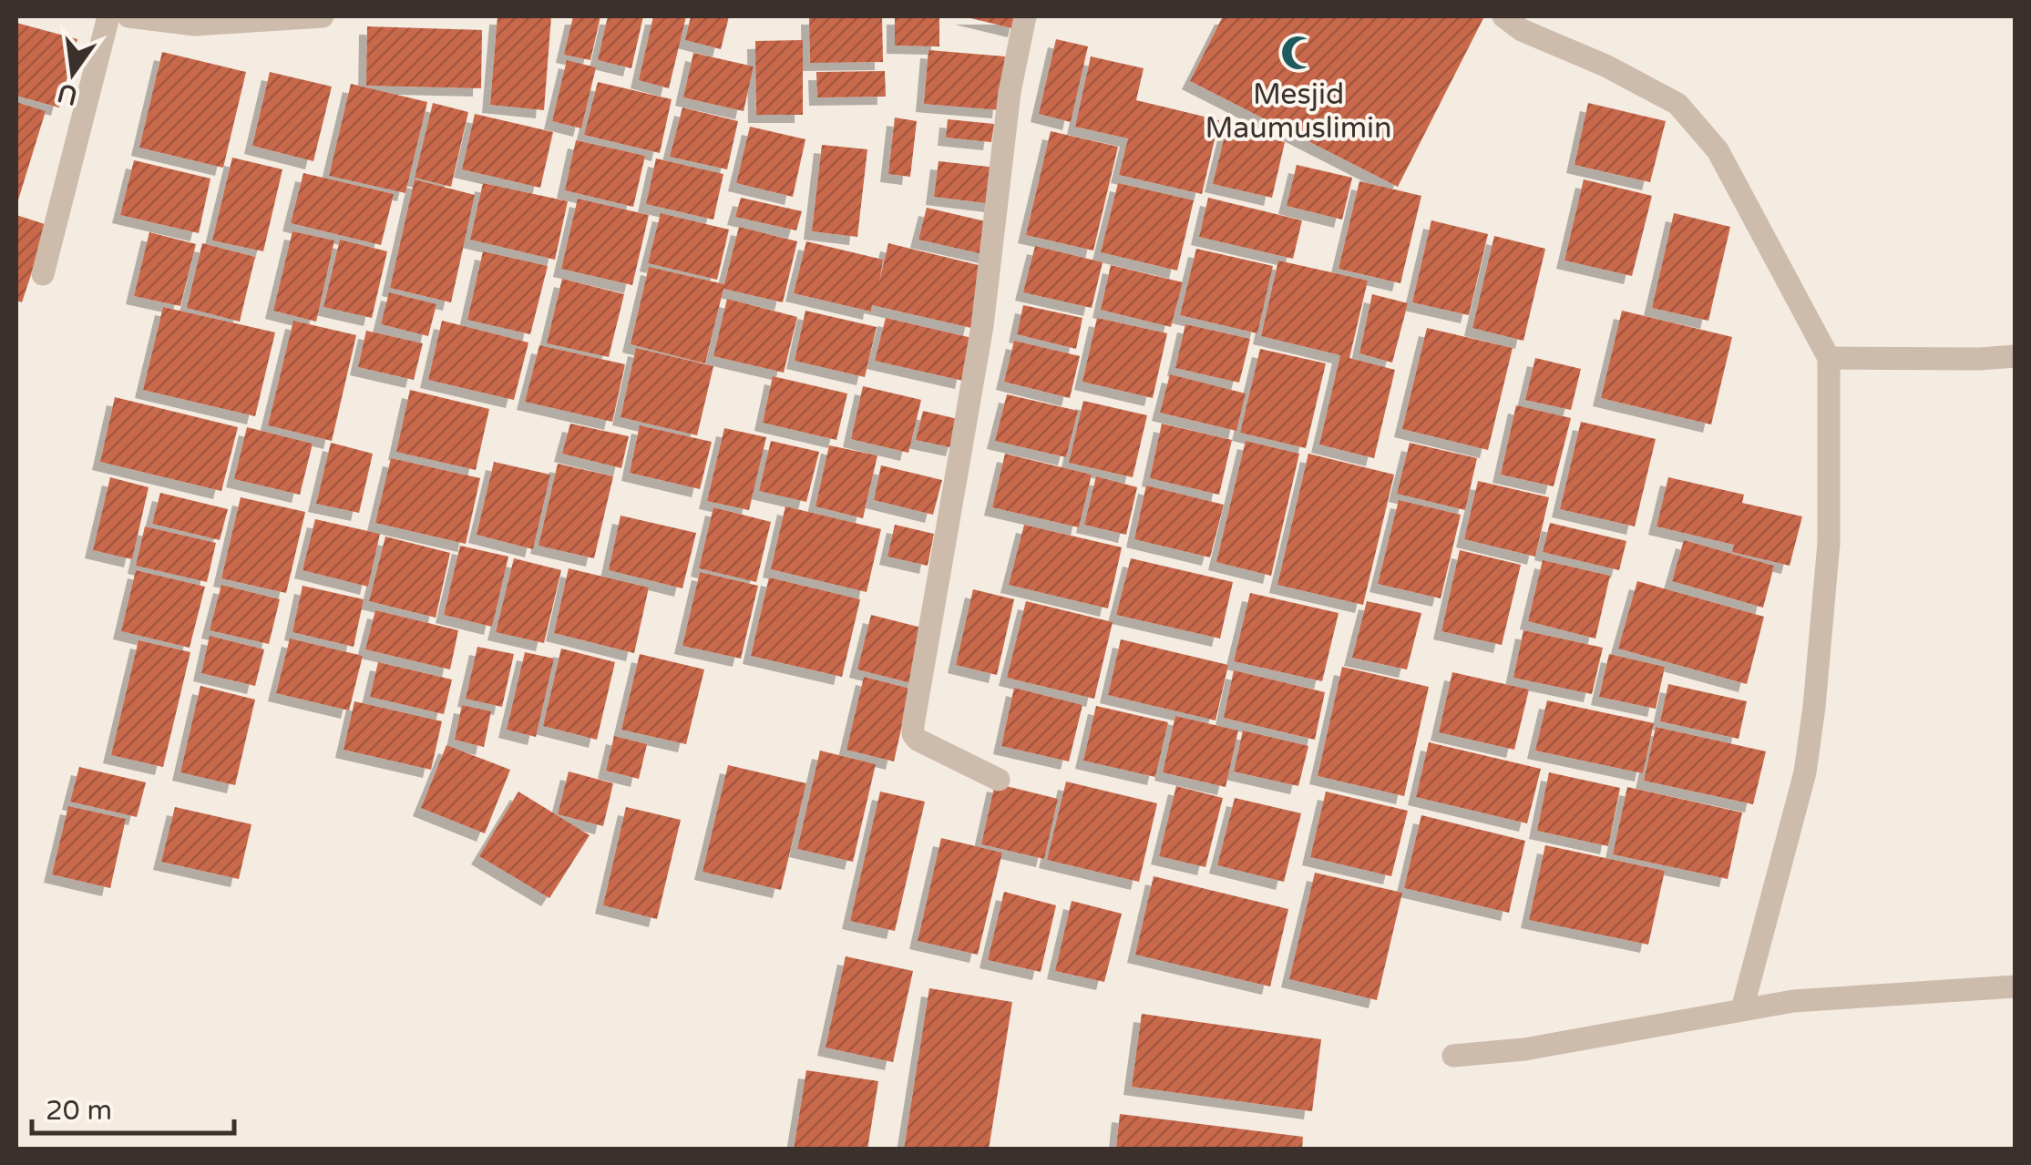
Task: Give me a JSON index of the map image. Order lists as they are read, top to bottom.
{
  "places": {
    "mosque": ["Mesjid Maumuslimin"]
  },
  "scale_bar": "20 m",
  "north": "bottom"
}
